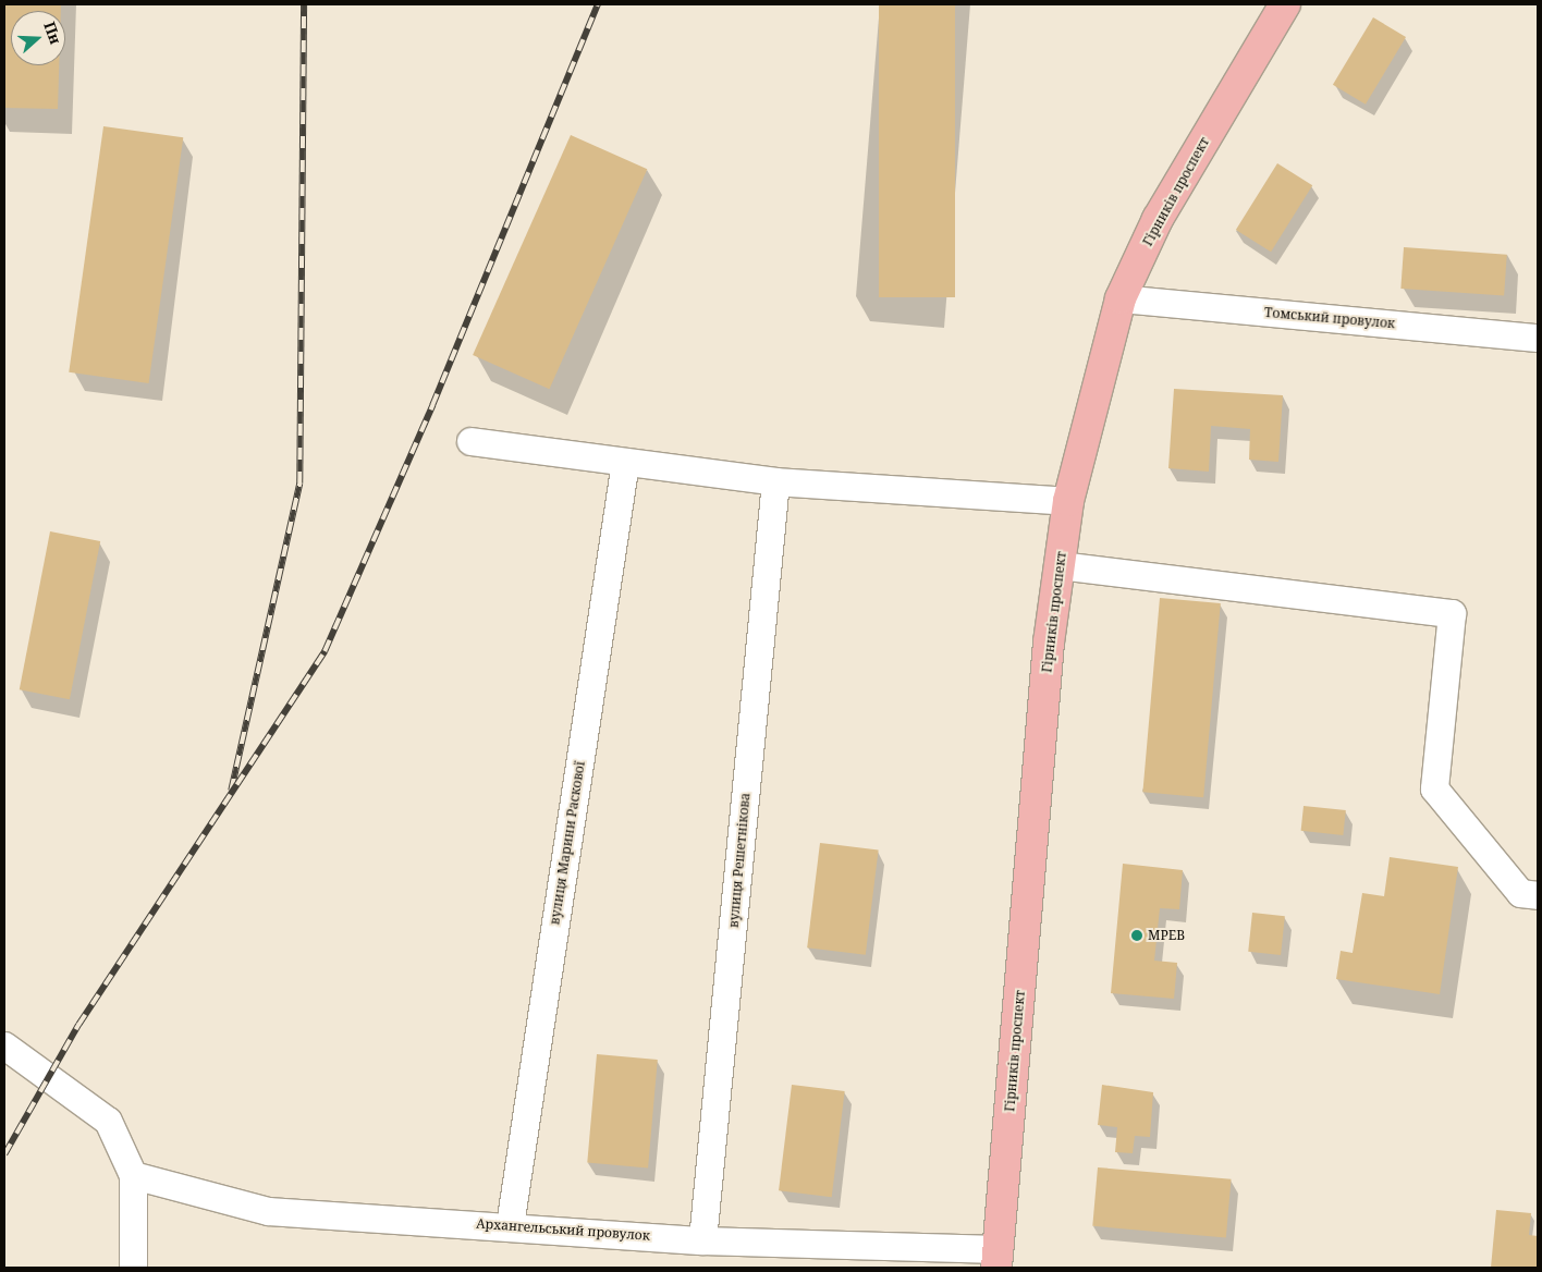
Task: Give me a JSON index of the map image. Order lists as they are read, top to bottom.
{
  "streets": {
    "main road": ["Гірників проспект"],
    "street": [
      "Томський провулок",
      "вулиця Марини Раскової",
      "вулиця Решетнікова",
      "Архангельський провулок"
    ]
  },
  "crossings": [
    ["Гірників проспект", "Томський провулок"],
    ["Гірників проспект", "Архангельський провулок"],
    ["вулиця Марини Раскової", "Архангельський провулок"],
    ["вулиця Решетнікова", "Архангельський провулок"]
  ],
  "places": ["МРЕВ"],
  "north": "right"
}
